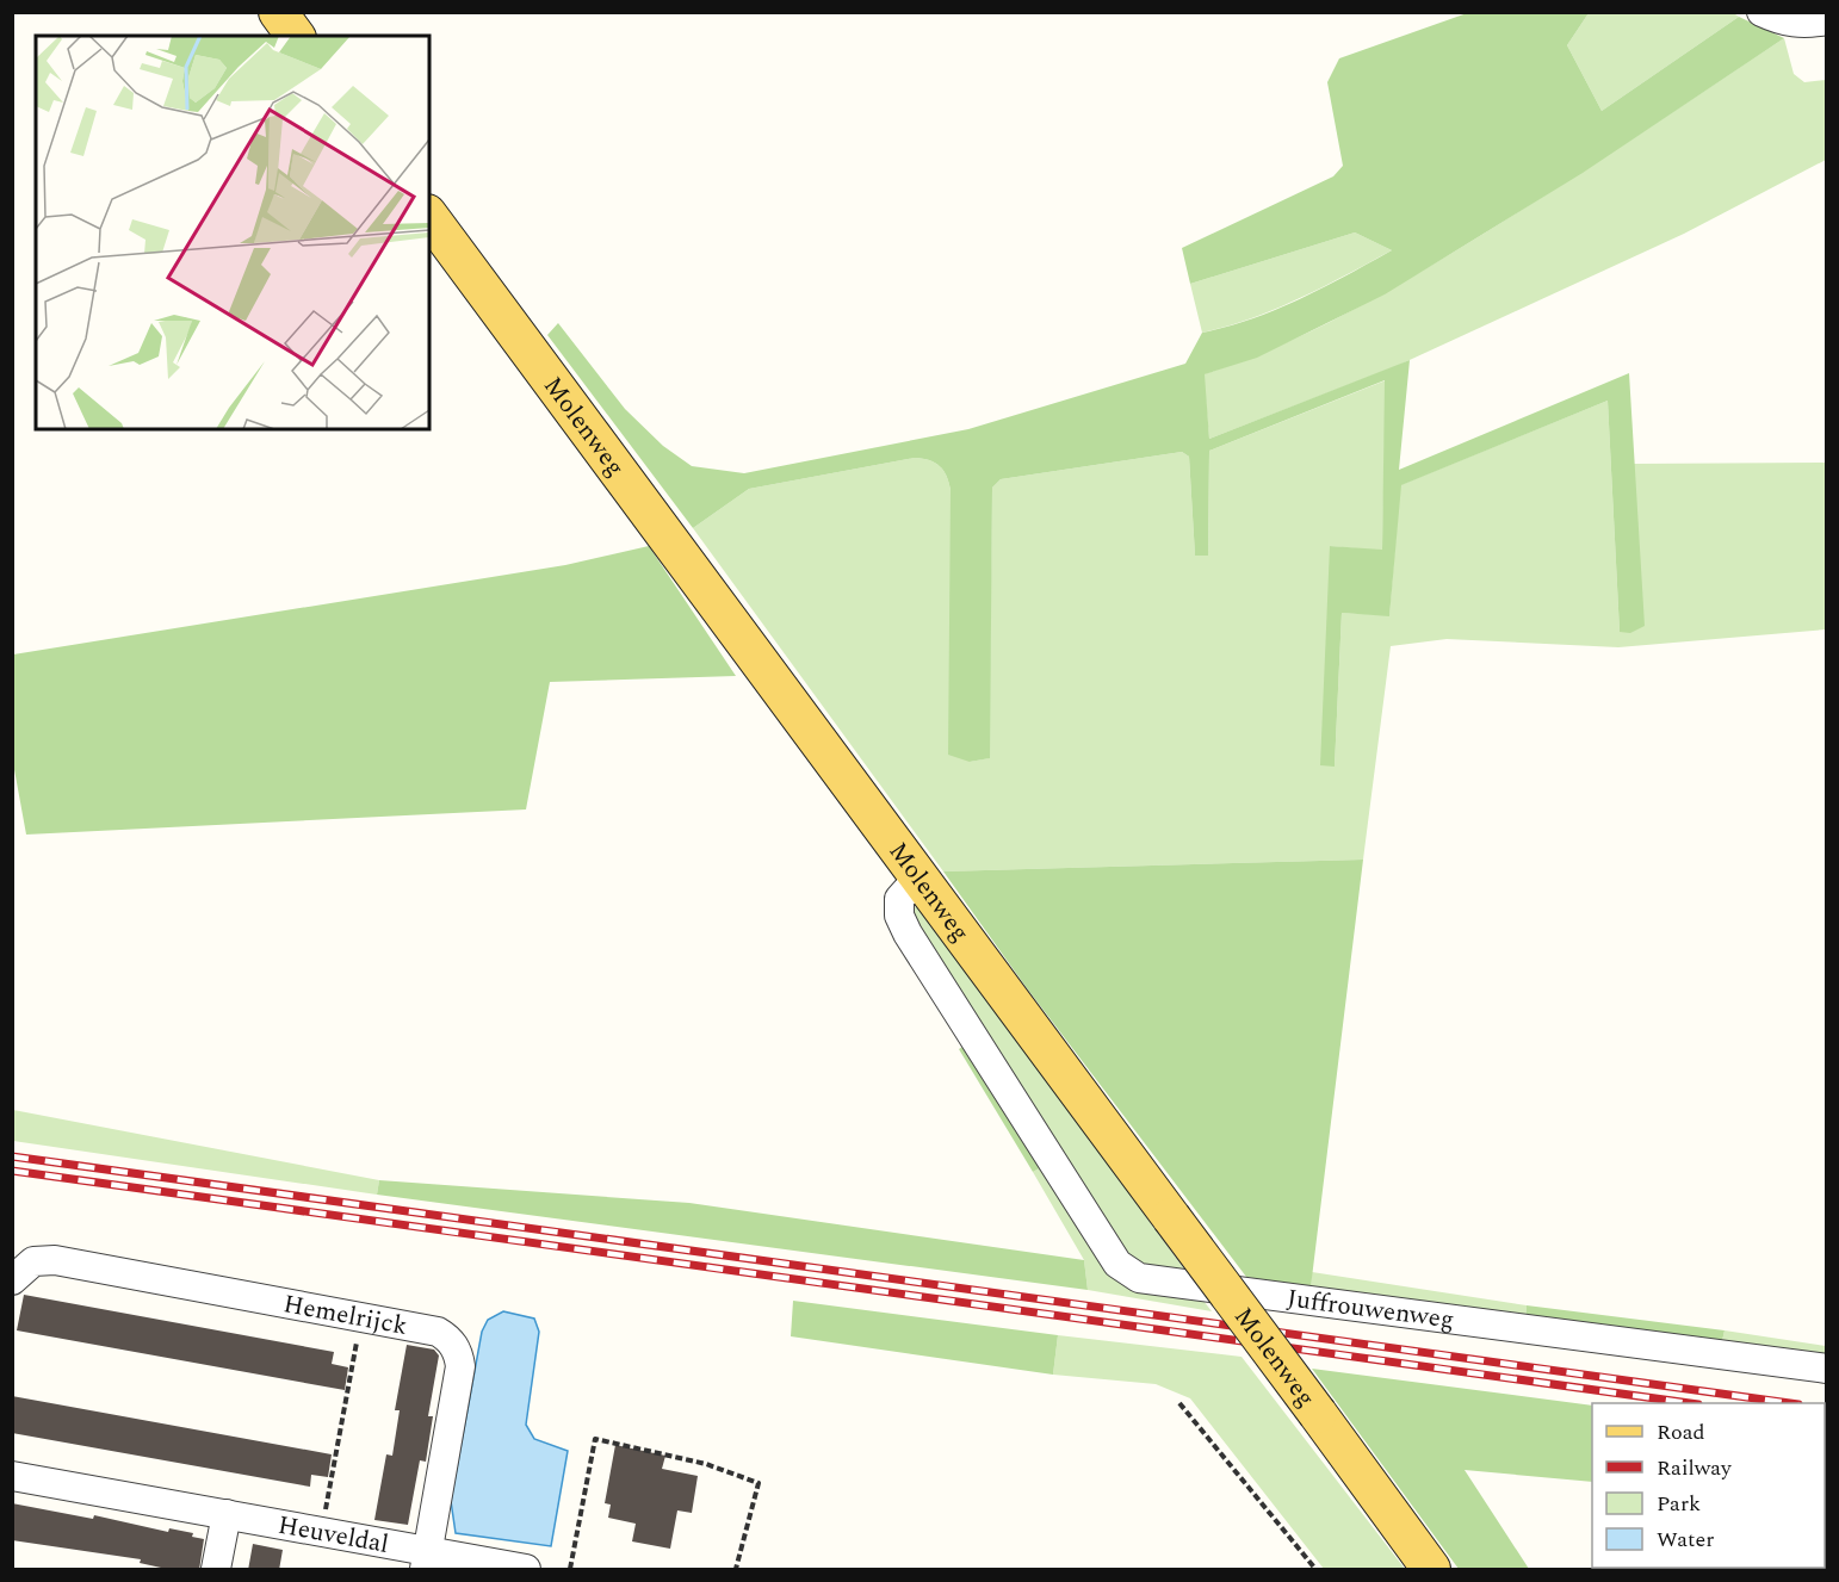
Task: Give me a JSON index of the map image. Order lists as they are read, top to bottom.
{
  "streets": {
    "main road": ["Molenweg"],
    "street": ["Juffrouwenweg", "Hemelrijck", "Heuveldal"]
  },
  "crossings": [
    ["Molenweg", "Juffrouwenweg"],
    ["Hemelrijck", "Heuveldal"]
  ],
  "legend": [
    "Road",
    "Railway",
    "Park",
    "Water"
  ]
}
